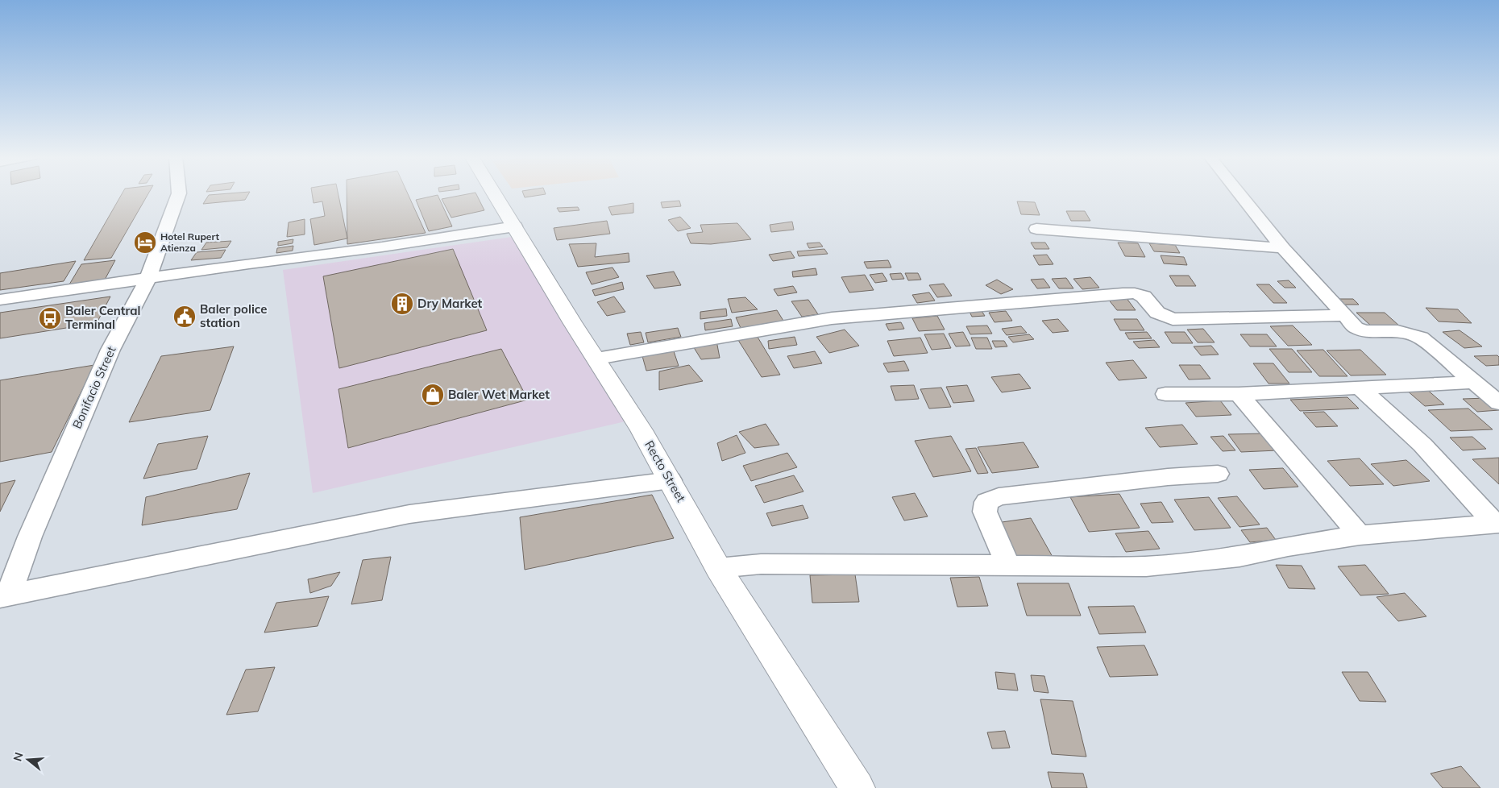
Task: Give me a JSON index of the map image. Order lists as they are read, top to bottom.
{
  "streets": {
    "street": ["Bonifacio Street", "Recto Street"]
  },
  "places": {
    "hotel": ["Hotel Rupert Atienza"],
    "building": ["Dry Market"],
    "public building": ["Baler police station"],
    "bus stop": ["Baler Central Terminal"],
    "shop": ["Baler Wet Market"]
  },
  "north": "left"
}
